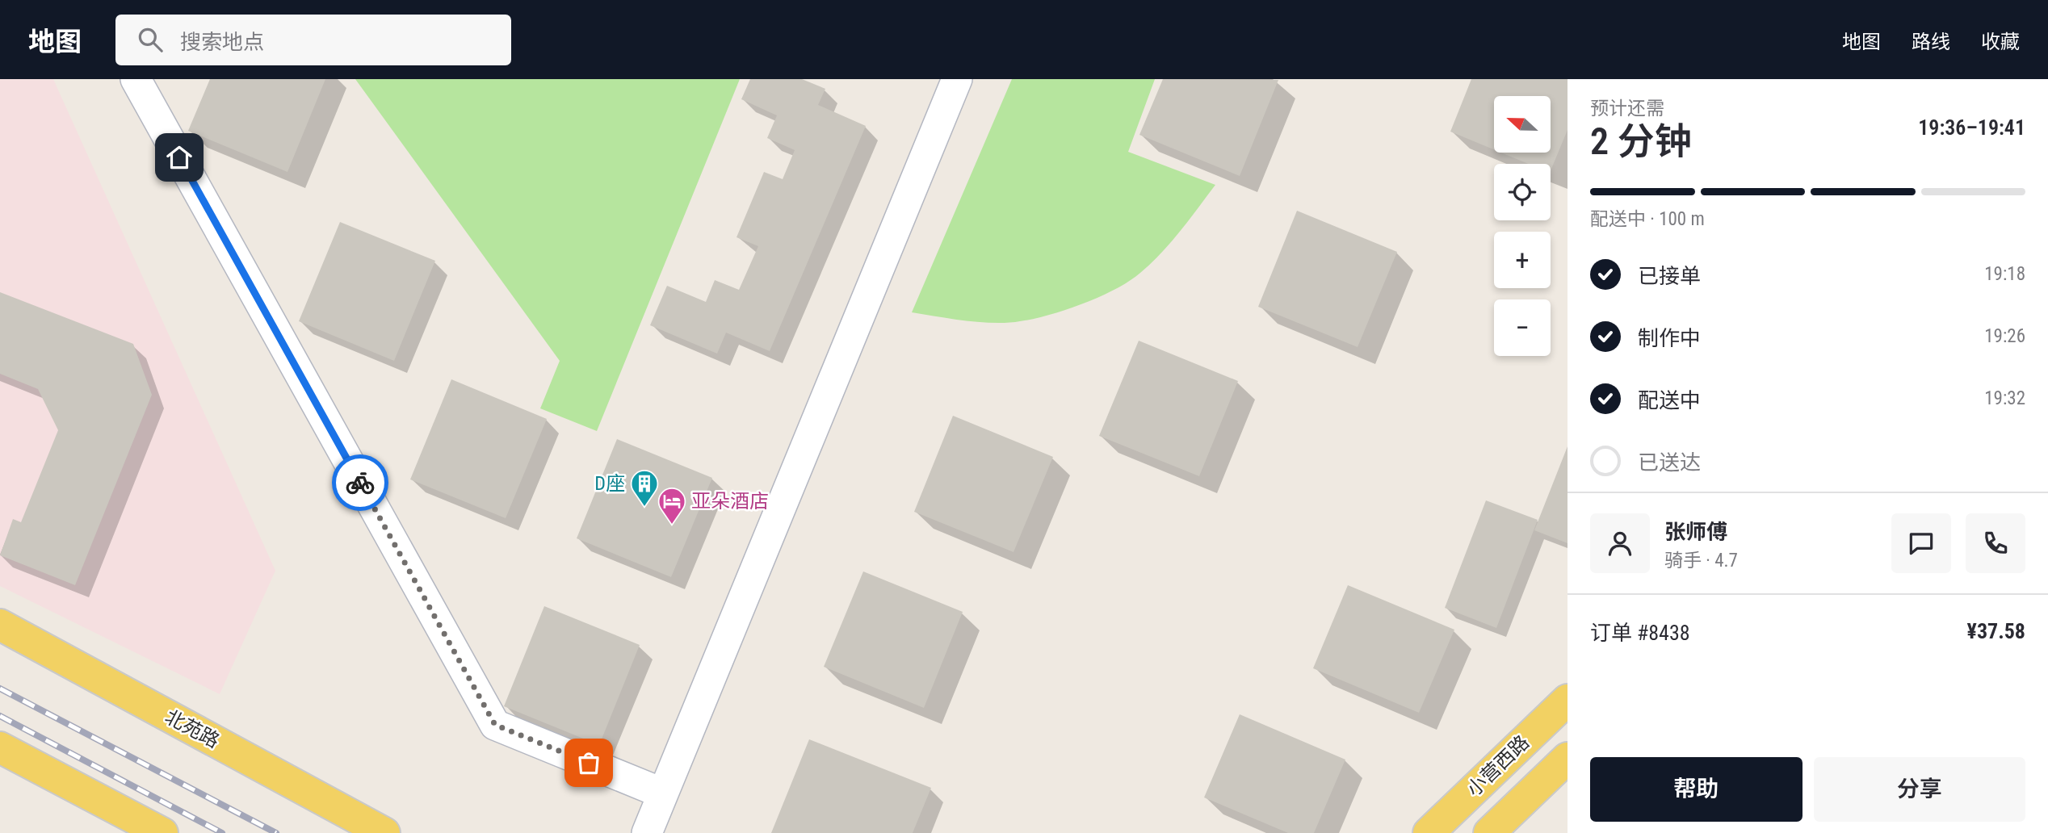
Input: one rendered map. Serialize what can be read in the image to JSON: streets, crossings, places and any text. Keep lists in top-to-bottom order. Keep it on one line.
{"streets":{"main road":["北苑路","小营西路"]},"places":{"building":["D座"],"hotel":["亚朵酒店"]},"north":"left","page":{"header":"地图","search":"搜索地点","nav":["地图","路线","收藏"],"heading":["2 分钟","预计还需","19:36–19:41"],"panel":["张师傅","骑手 · 4.7","订单 #8438","¥37.58"],"map_buttons":["+","−"],"bar":"配送中 · 100 m","list":[["已接单","19:18"],["制作中","19:26"],["配送中","19:32"],"已送达"],"buttons":["帮助","分享"]}}
